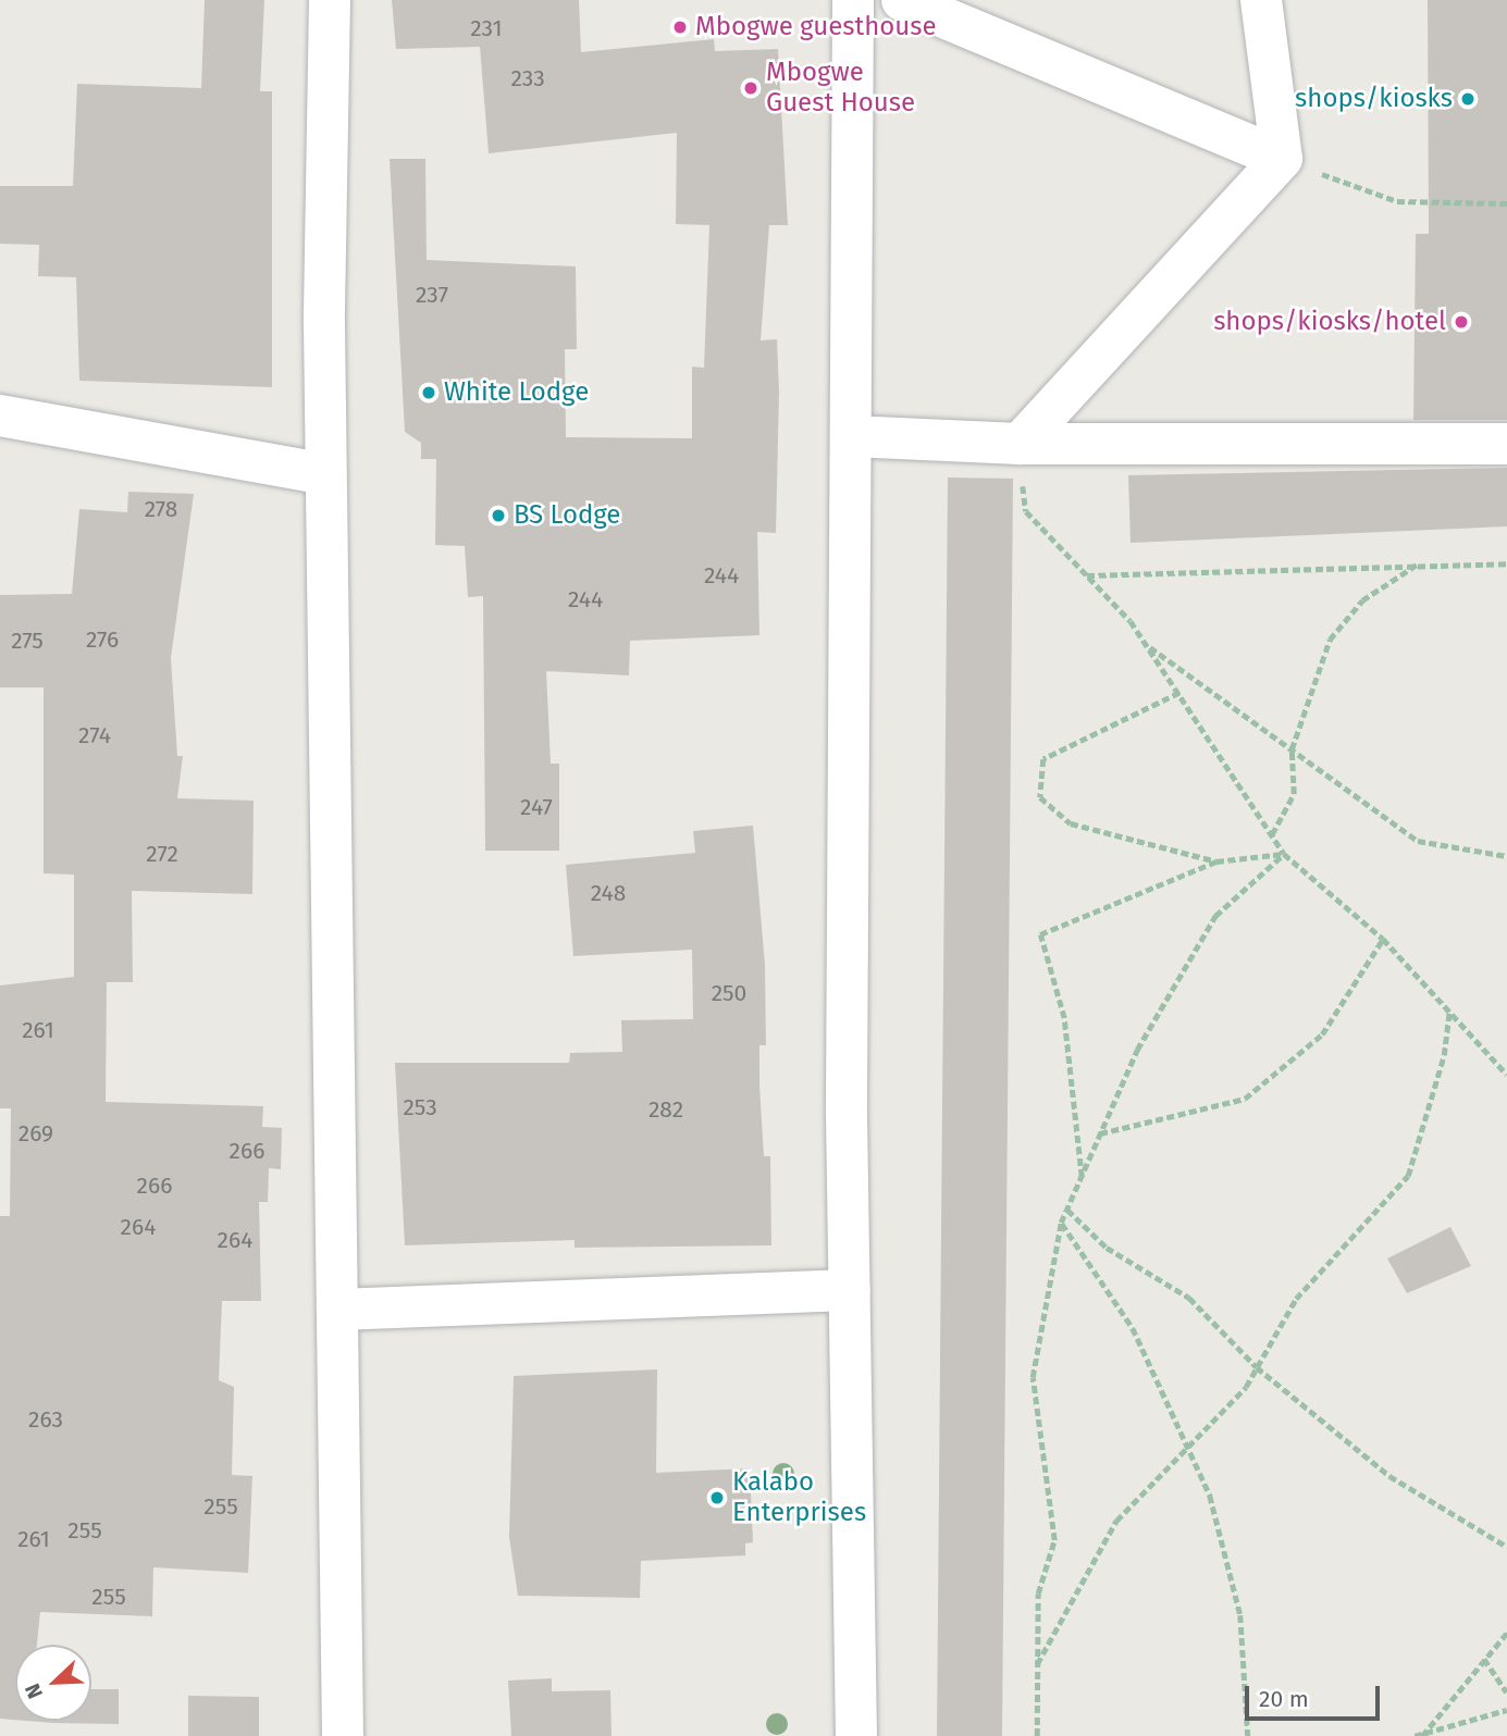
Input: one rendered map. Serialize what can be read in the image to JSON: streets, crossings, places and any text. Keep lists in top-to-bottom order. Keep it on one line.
{"places":["Mbogwe guesthouse","Mbogwe Guest House","shops/kiosks","shops/kiosks/hotel","White Lodge","BS Lodge","Kalabo Enterprises"],"house_numbers":["231","233","237","278","244","244","276","275","274","247","272","248","250","261","253","282","269","266","266","264","264","263","255","255","261","255"],"scale_bar":"20 m","north":"bottom left"}
